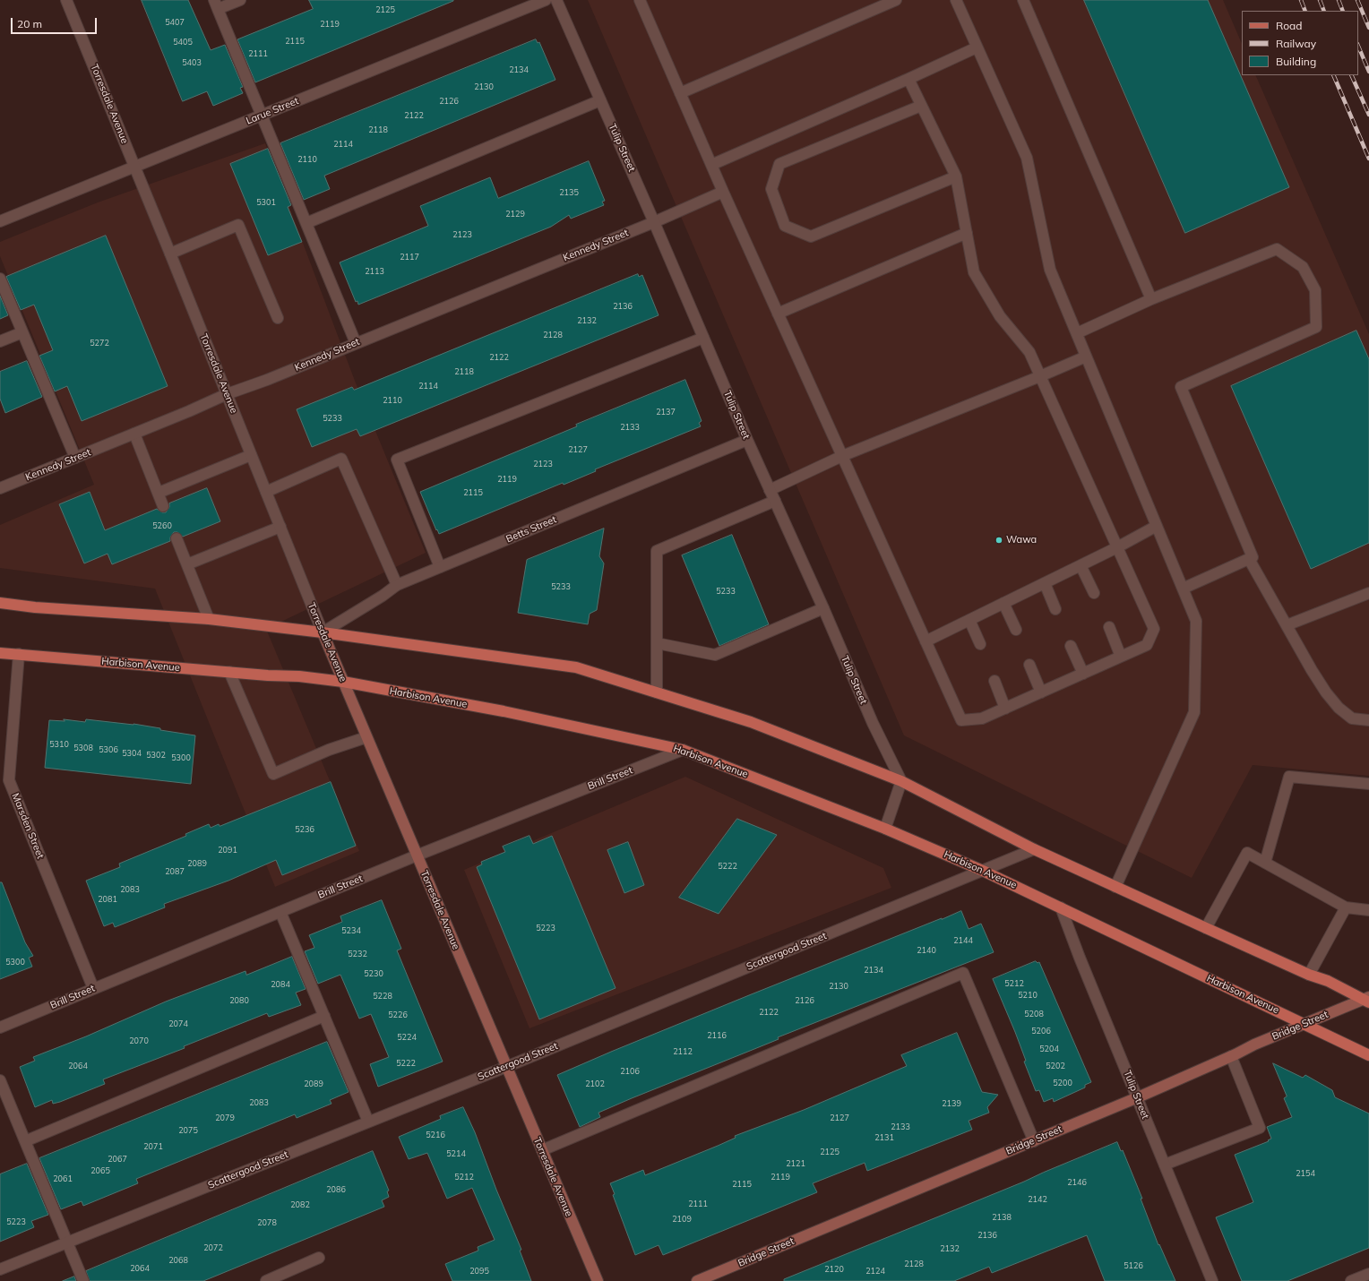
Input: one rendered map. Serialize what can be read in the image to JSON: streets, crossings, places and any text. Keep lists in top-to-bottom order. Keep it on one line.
{"streets":{"main road":["Torresdale Avenue","Harbison Avenue","Bridge Street"],"street":["Larue Street","Tulip Street","Kennedy Street","Betts Street","Brill Street","Marsden Street","Scattergood Street"]},"crossings":[["Torresdale Avenue","Larue Street"],["Torresdale Avenue","Kennedy Street"],["Torresdale Avenue","Betts Street"],["Torresdale Avenue","Harbison Avenue"],["Torresdale Avenue","Brill Street"],["Torresdale Avenue","Scattergood Street"],["Tulip Street","Kennedy Street"],["Tulip Street","Betts Street"],["Tulip Street","Harbison Avenue"],["Tulip Street","Bridge Street"],["Harbison Avenue","Brill Street"],["Harbison Avenue","Marsden Street"],["Harbison Avenue","Scattergood Street"],["Harbison Avenue","Bridge Street"],["Brill Street","Marsden Street"]],"places":["Wawa"],"house_numbers":["2125","5407","2119","2115","5405","2111","5403","2134","2130","2126","2122","2118","2114","2110","2135","5301","2129","2123","2117","2113","2136","2132","2128","5272","2122","2118","2114","2110","2137","5233","2133","2127","2123","2119","2115","5260","5233","5233","5310","5308","5306","5304","5302","5300","5236","2091","2089","5222","2087","2083","2081","5223","5234","2144","2140","5232","5300","2134","5230","5212","2084","2130","5210","5228","2080","2126","2122","5208","5226","2074","5206","2116","5224","2070","5204","2112","5222","2064","5202","2106","5200","2089","2102","2083","2139","2079","2127","2133","2075","5216","2131","2071","2125","5214","2067","2121","2065","2154","5212","2119","2061","2146","2115","2086","2142","2111","2082","2138","2109","5223","2078","2136","2072","2132","2068","2128","5126","2064","2120","2095","2124"],"legend":["Road","Railway","Building"],"scale_bar":"20 m"}
